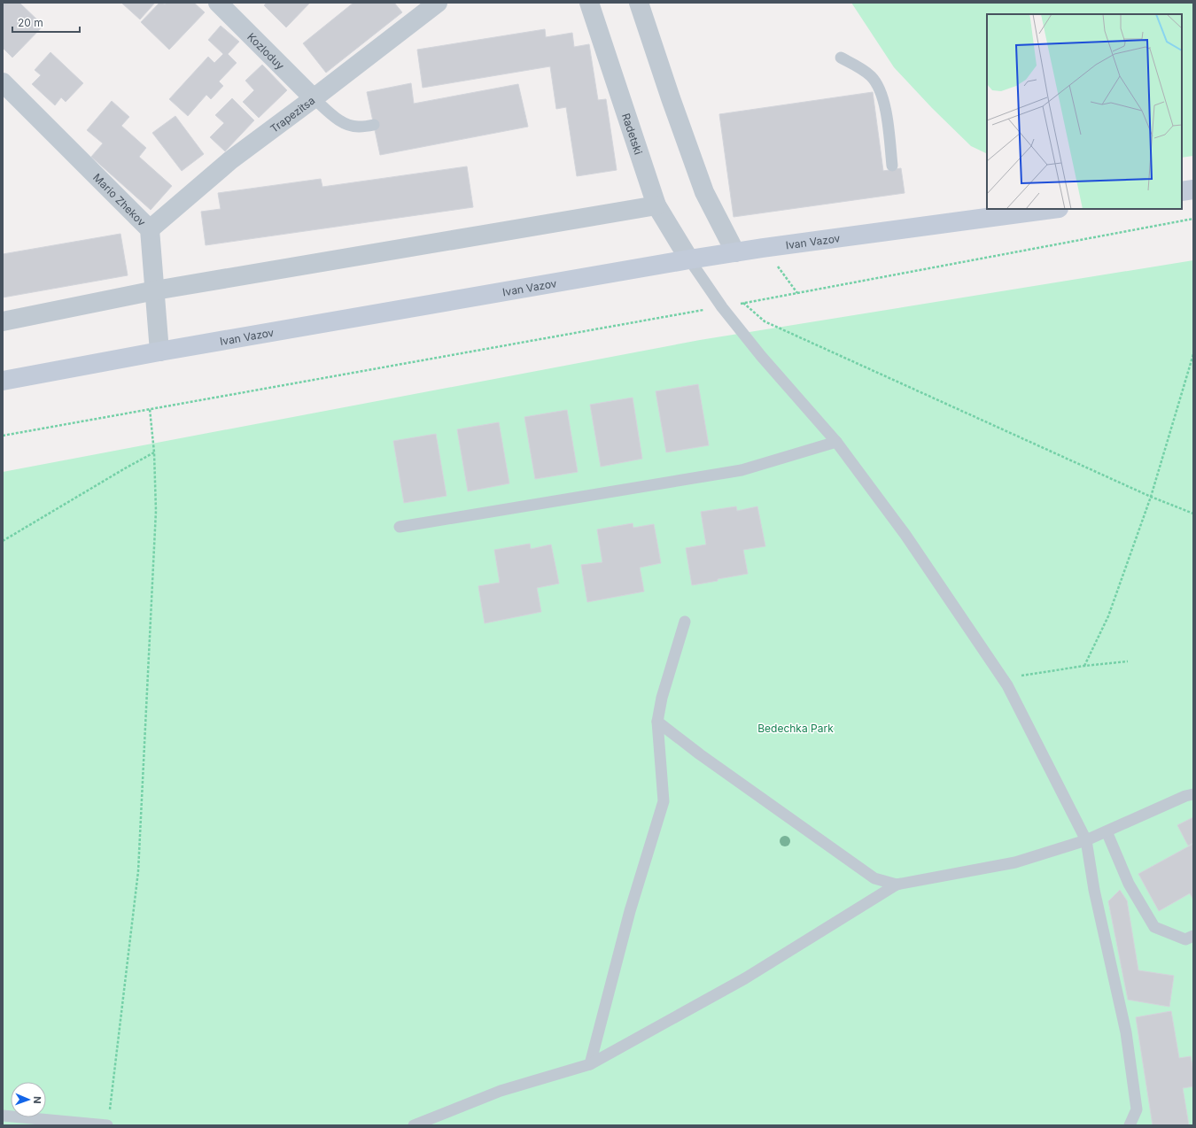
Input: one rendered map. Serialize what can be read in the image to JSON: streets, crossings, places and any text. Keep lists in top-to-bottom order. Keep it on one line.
{"streets":{"main road":["Ivan Vazov"],"street":["Kozloduy","Trapezitsa","Radetski","Mario Zhekov"]},"crossings":[["Kozloduy","Trapezitsa"],["Trapezitsa","Mario Zhekov"],["Radetski","Ivan Vazov"],["Mario Zhekov","Ivan Vazov"]],"parks":["Bedechka Park"],"scale_bar":"20 m","north":"right"}
